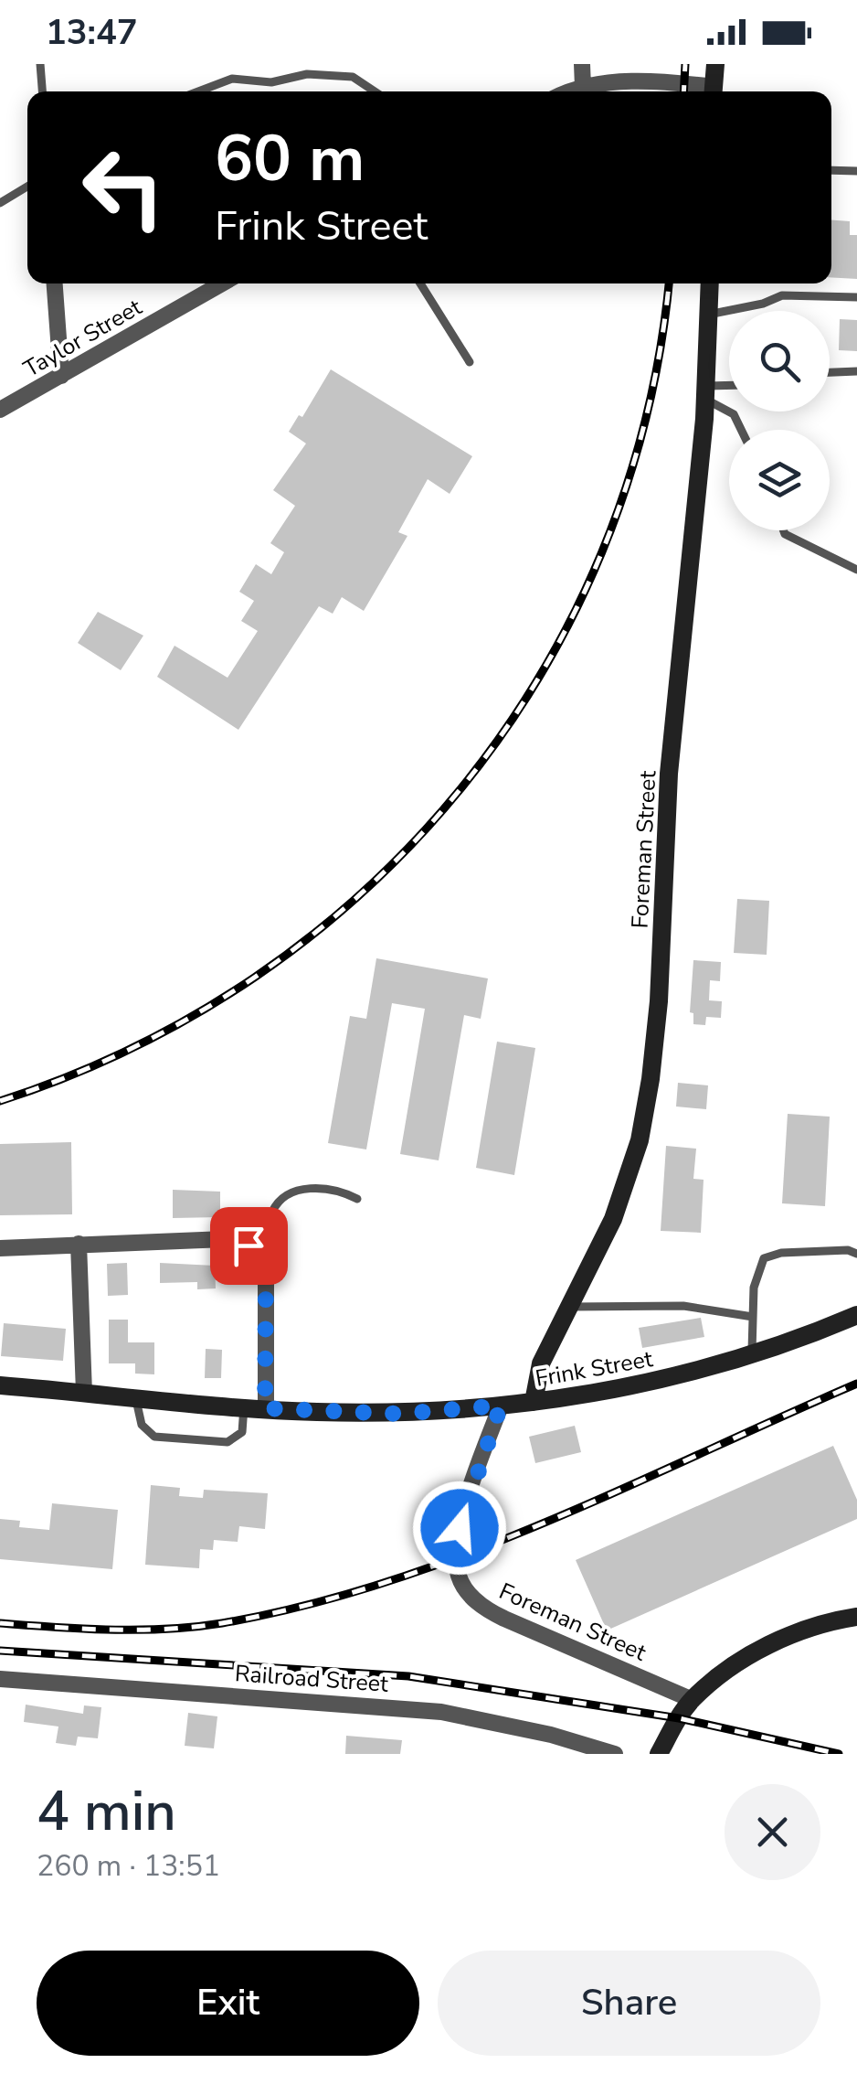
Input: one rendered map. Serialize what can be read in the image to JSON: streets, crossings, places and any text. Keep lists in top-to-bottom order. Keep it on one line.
{"streets":{"street":["Taylor Street","Foreman Street","Frink Street","Railroad Street"]},"crossings":[["Foreman Street","Frink Street"]],"page":{"status":"13:47","turn":["60 m","Frink Street"],"heading":["4 min","260 m · 13:51"],"buttons":["Exit","Share"]}}
